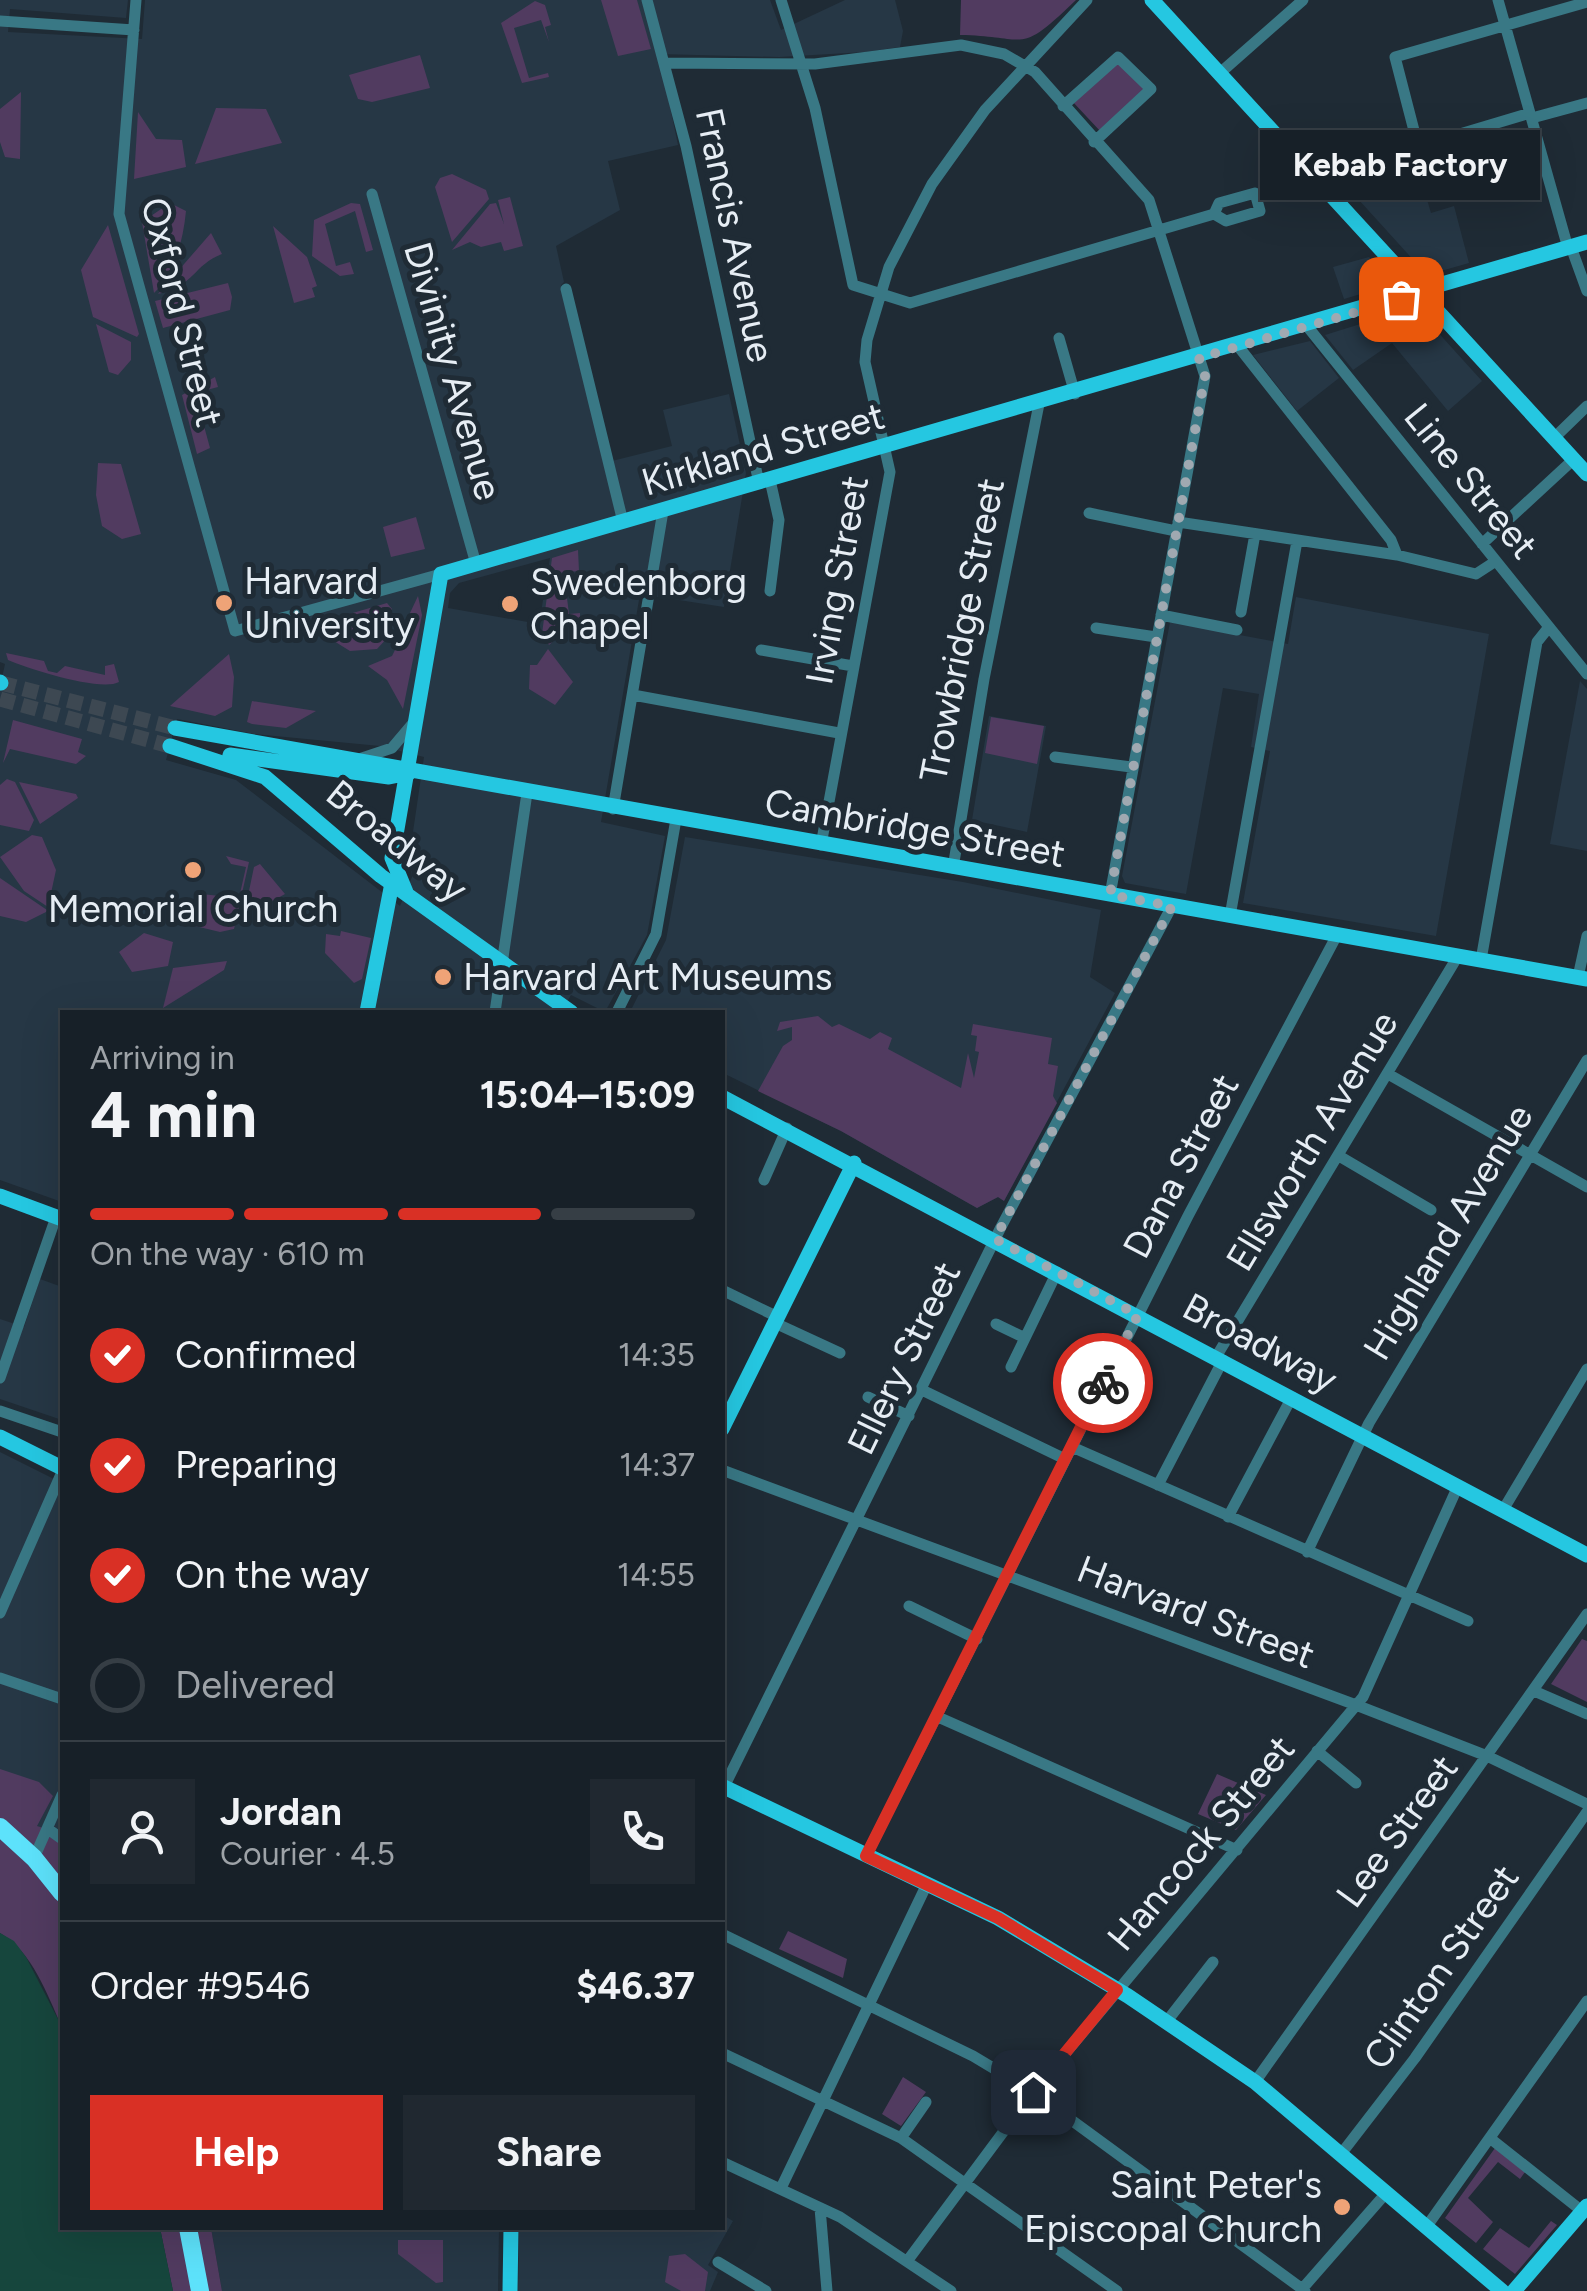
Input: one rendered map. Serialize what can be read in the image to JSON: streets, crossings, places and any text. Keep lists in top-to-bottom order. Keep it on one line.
{"streets":{"main road":["Kirkland Street","Cambridge Street","Broadway"],"street":["Francis Avenue","Oxford Street","Divinity Avenue","Line Street","Irving Street","Trowbridge Street","Ellsworth Avenue","Dana Street","Highland Avenue","Ellery Street","Harvard Street","Lee Street","Hancock Street","Clinton Street"]},"crossings":[["Francis Avenue","Kirkland Street"],["Oxford Street","Kirkland Street"],["Divinity Avenue","Kirkland Street"],["Kirkland Street","Line Street"],["Kirkland Street","Irving Street"],["Kirkland Street","Trowbridge Street"],["Irving Street","Cambridge Street"],["Trowbridge Street","Cambridge Street"],["Cambridge Street","Broadway"],["Cambridge Street","Ellsworth Avenue"],["Cambridge Street","Dana Street"],["Cambridge Street","Ellery Street"],["Broadway","Ellsworth Avenue"],["Broadway","Dana Street"],["Broadway","Highland Avenue"],["Broadway","Ellery Street"],["Broadway","Hancock Street"],["Dana Street","Harvard Street"],["Ellery Street","Harvard Street"],["Harvard Street","Lee Street"],["Harvard Street","Hancock Street"]],"places":["Kebab Factory","Harvard University","Swedenborg Chapel","Memorial Church","Harvard Art Museums","Saint Peter's Episcopal Church"],"page":{"bubble":"Kebab Factory","heading":["4 min","Arriving in","15:04–15:09"],"panel":["Jordan","Courier · 4.5","Order #9546","$46.37"],"bar":"On the way · 610 m","list":[["Confirmed","14:35"],["Preparing","14:37"],["On the way","14:55"],"Delivered"],"buttons":["Help","Share"]}}
